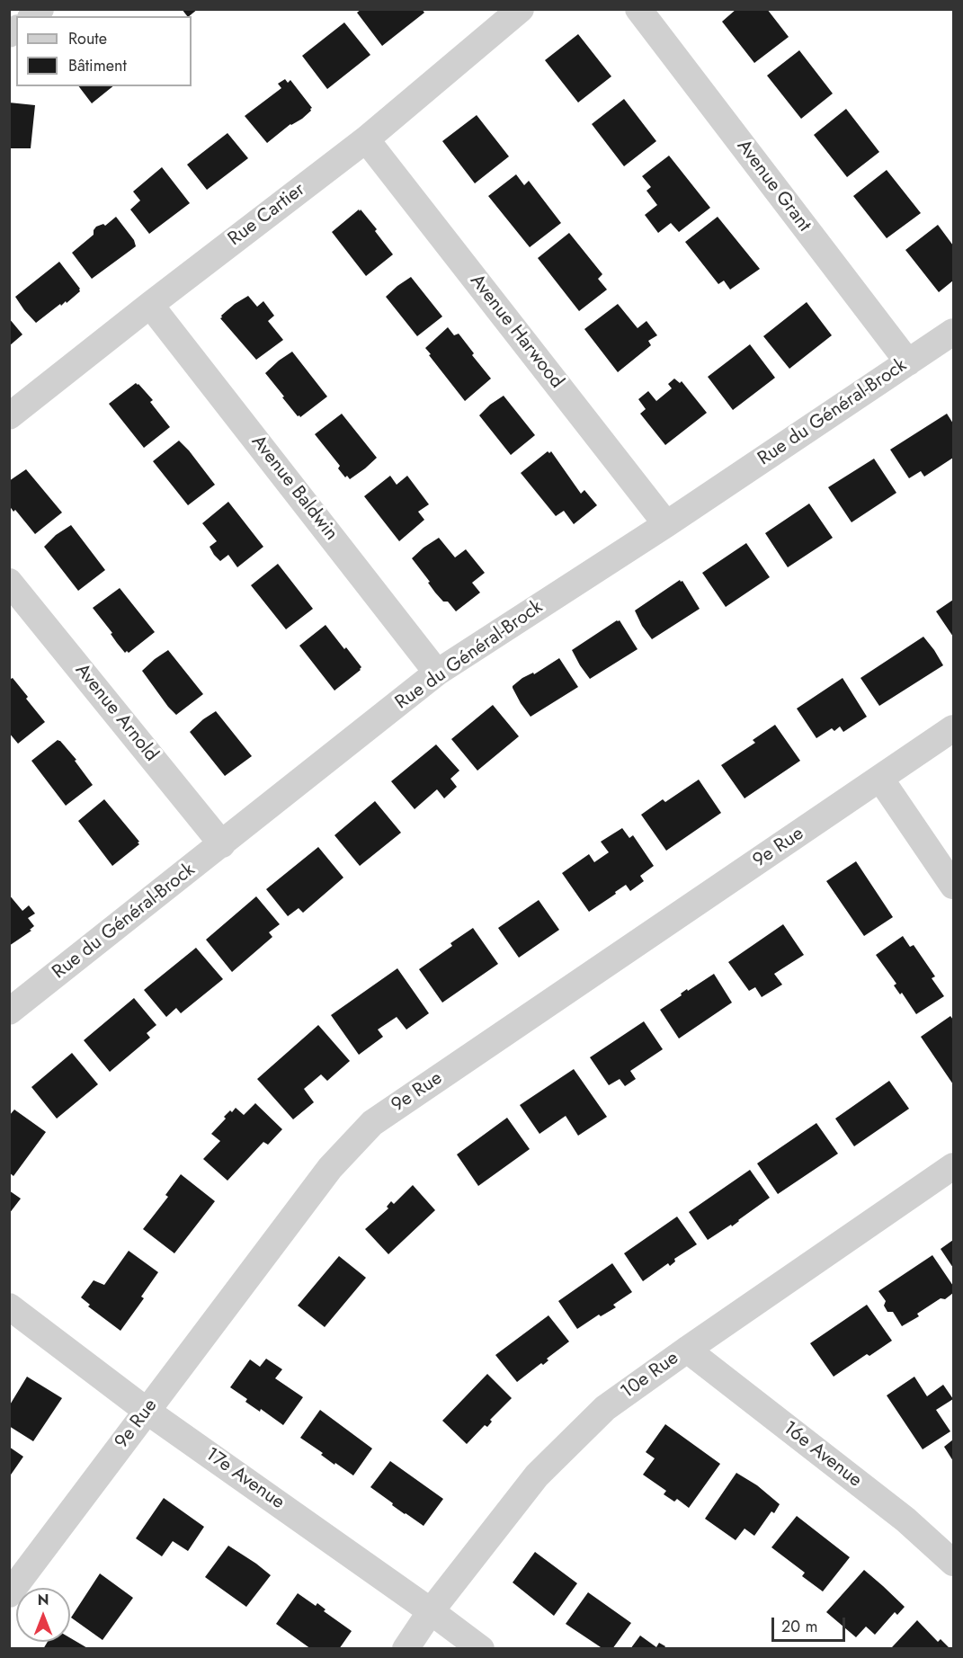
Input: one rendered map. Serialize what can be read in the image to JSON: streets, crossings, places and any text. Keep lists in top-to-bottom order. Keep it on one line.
{"streets":{"street":["Avenue Grant","Rue Cartier","Avenue Harwood","Rue du Général-Brock","Avenue Baldwin","Avenue Arnold","9e Rue","10e Rue","16e Avenue","17e Avenue"]},"crossings":[["Avenue Grant","Rue du Général-Brock"],["Rue Cartier","Avenue Harwood"],["Rue Cartier","Avenue Baldwin"],["Avenue Harwood","Rue du Général-Brock"],["Rue du Général-Brock","Avenue Baldwin"],["Rue du Général-Brock","Avenue Arnold"],["9e Rue","17e Avenue"],["10e Rue","16e Avenue"],["10e Rue","17e Avenue"]],"legend":["Route","Bâtiment"],"scale_bar":"20 m","north":"top"}
